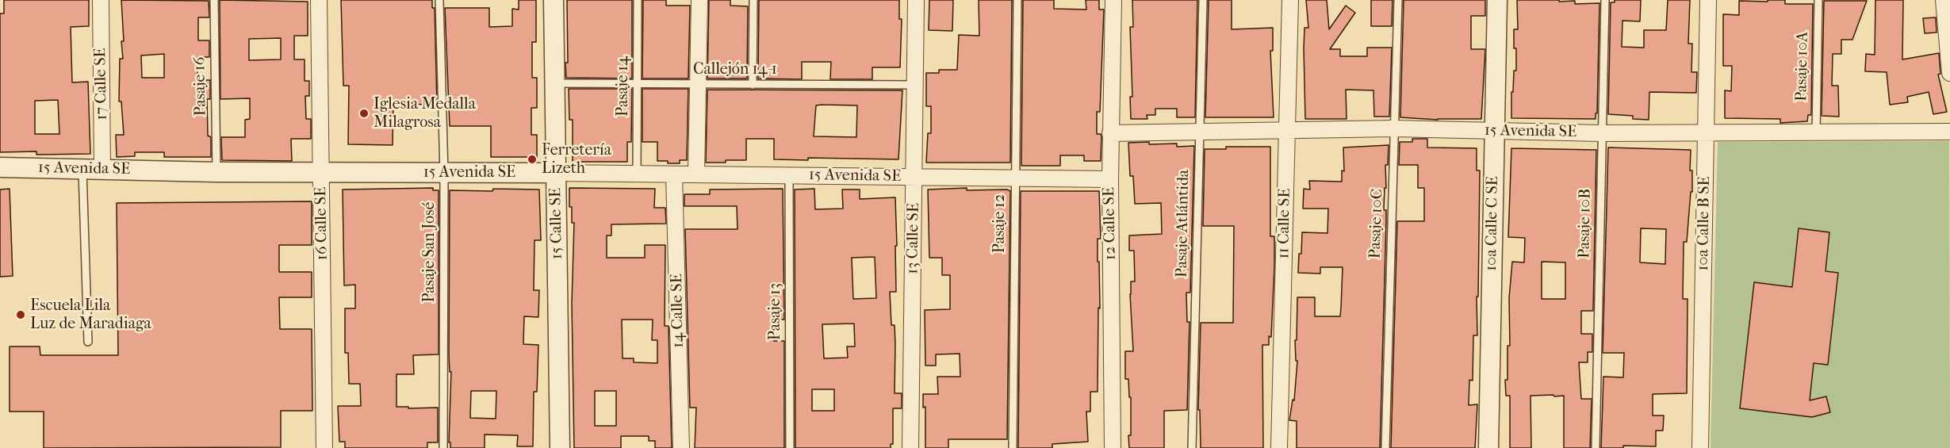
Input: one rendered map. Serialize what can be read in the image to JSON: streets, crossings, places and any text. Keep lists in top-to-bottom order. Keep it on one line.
{"streets":{"street":["17 Calle SE","15 Avenida SE","16 Calle SE","15 Calle SE","12 Calle SE","11 Calle SE","10a Calle C SE","10a Calle B SE","13 Calle SE","14 Calle SE"],"lane":["Pasaje 10A","Callejón 14-1","Pasaje 16","Pasaje 14","Pasaje 12","Pasaje Atlántida","Pasaje 10C","Pasaje 10B","Pasaje San José","Pasaje 13"]},"crossings":[["Pasaje 10A","15 Avenida SE"],["Callejón 14-1","Pasaje 14"],["Callejón 14-1","15 Calle SE"],["Callejón 14-1","13 Calle SE"],["17 Calle SE","15 Avenida SE"],["Pasaje 16","15 Avenida SE"],["Pasaje 14","15 Avenida SE"],["15 Avenida SE","16 Calle SE"],["15 Avenida SE","15 Calle SE"],["15 Avenida SE","Pasaje 12"],["15 Avenida SE","12 Calle SE"],["15 Avenida SE","Pasaje Atlántida"],["15 Avenida SE","11 Calle SE"],["15 Avenida SE","Pasaje 10C"],["15 Avenida SE","10a Calle C SE"],["15 Avenida SE","Pasaje 10B"],["15 Avenida SE","10a Calle B SE"],["15 Avenida SE","13 Calle SE"],["15 Avenida SE","Pasaje San José"],["15 Avenida SE","14 Calle SE"],["15 Avenida SE","Pasaje 13"]],"places":["Iglesia Medalla Milagrosa","Ferretería Lizeth","Escuela Lila Luz de Maradiaga"]}
